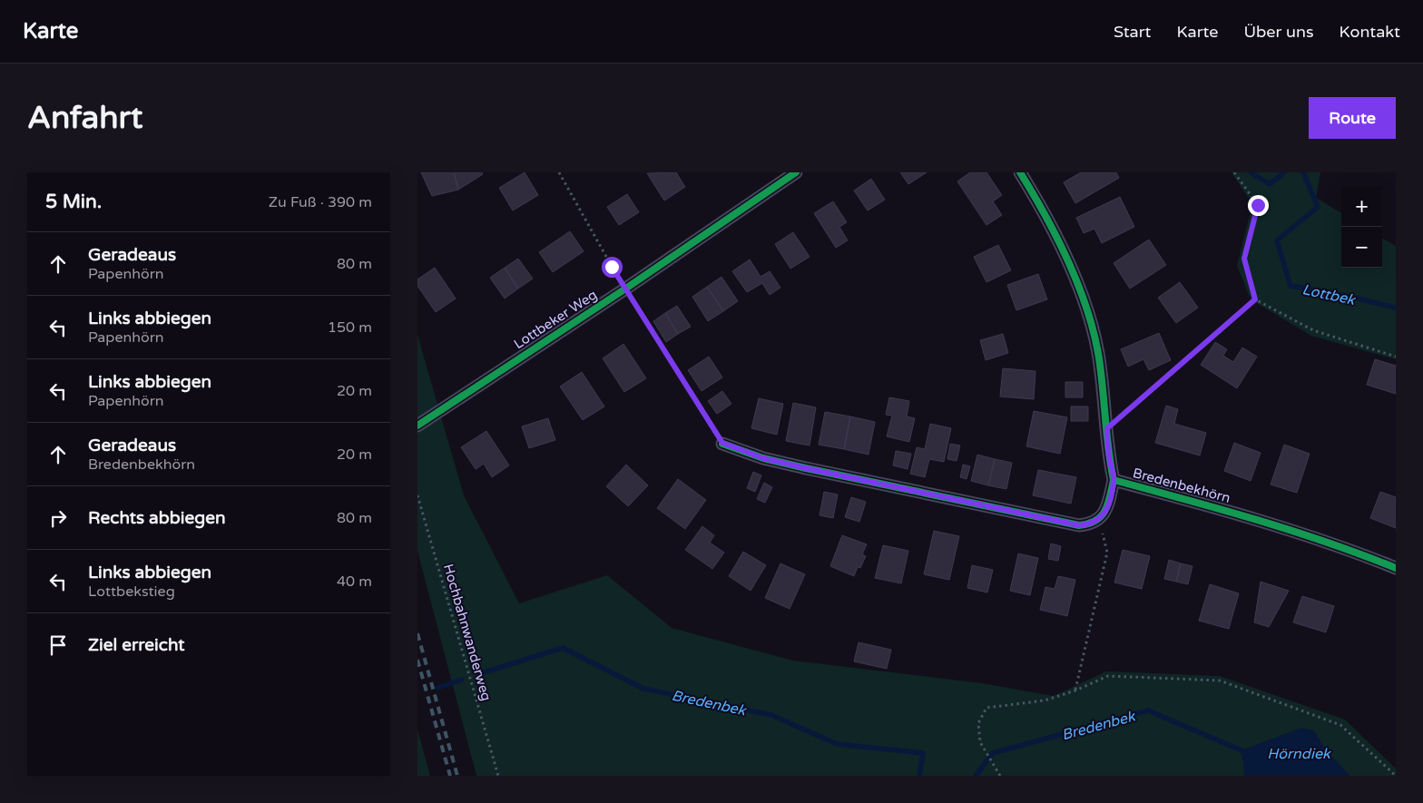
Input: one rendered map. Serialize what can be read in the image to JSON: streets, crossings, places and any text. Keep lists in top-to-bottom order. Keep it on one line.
{"streets":{"street":["Lottbeker Weg","Bredenbekhörn"],"path":["Hochbahnwanderweg"]},"water":["Lottbek","Bredenbek","Hörndiek"],"page":{"header":"Karte","nav":["Start","Karte","Über uns","Kontakt"],"buttons":"Route","title":"Anfahrt","heading":["5 Min.","Zu Fuß · 390 m"],"map_buttons":["+","−"],"list":[["Geradeaus","Papenhörn","80 m"],["Links abbiegen","Papenhörn","150 m"],["Links abbiegen","Papenhörn","20 m"],["Geradeaus","Bredenbekhörn","20 m"],["Rechts abbiegen","80 m"],["Links abbiegen","Lottbekstieg","40 m"],"Ziel erreicht"]}}
